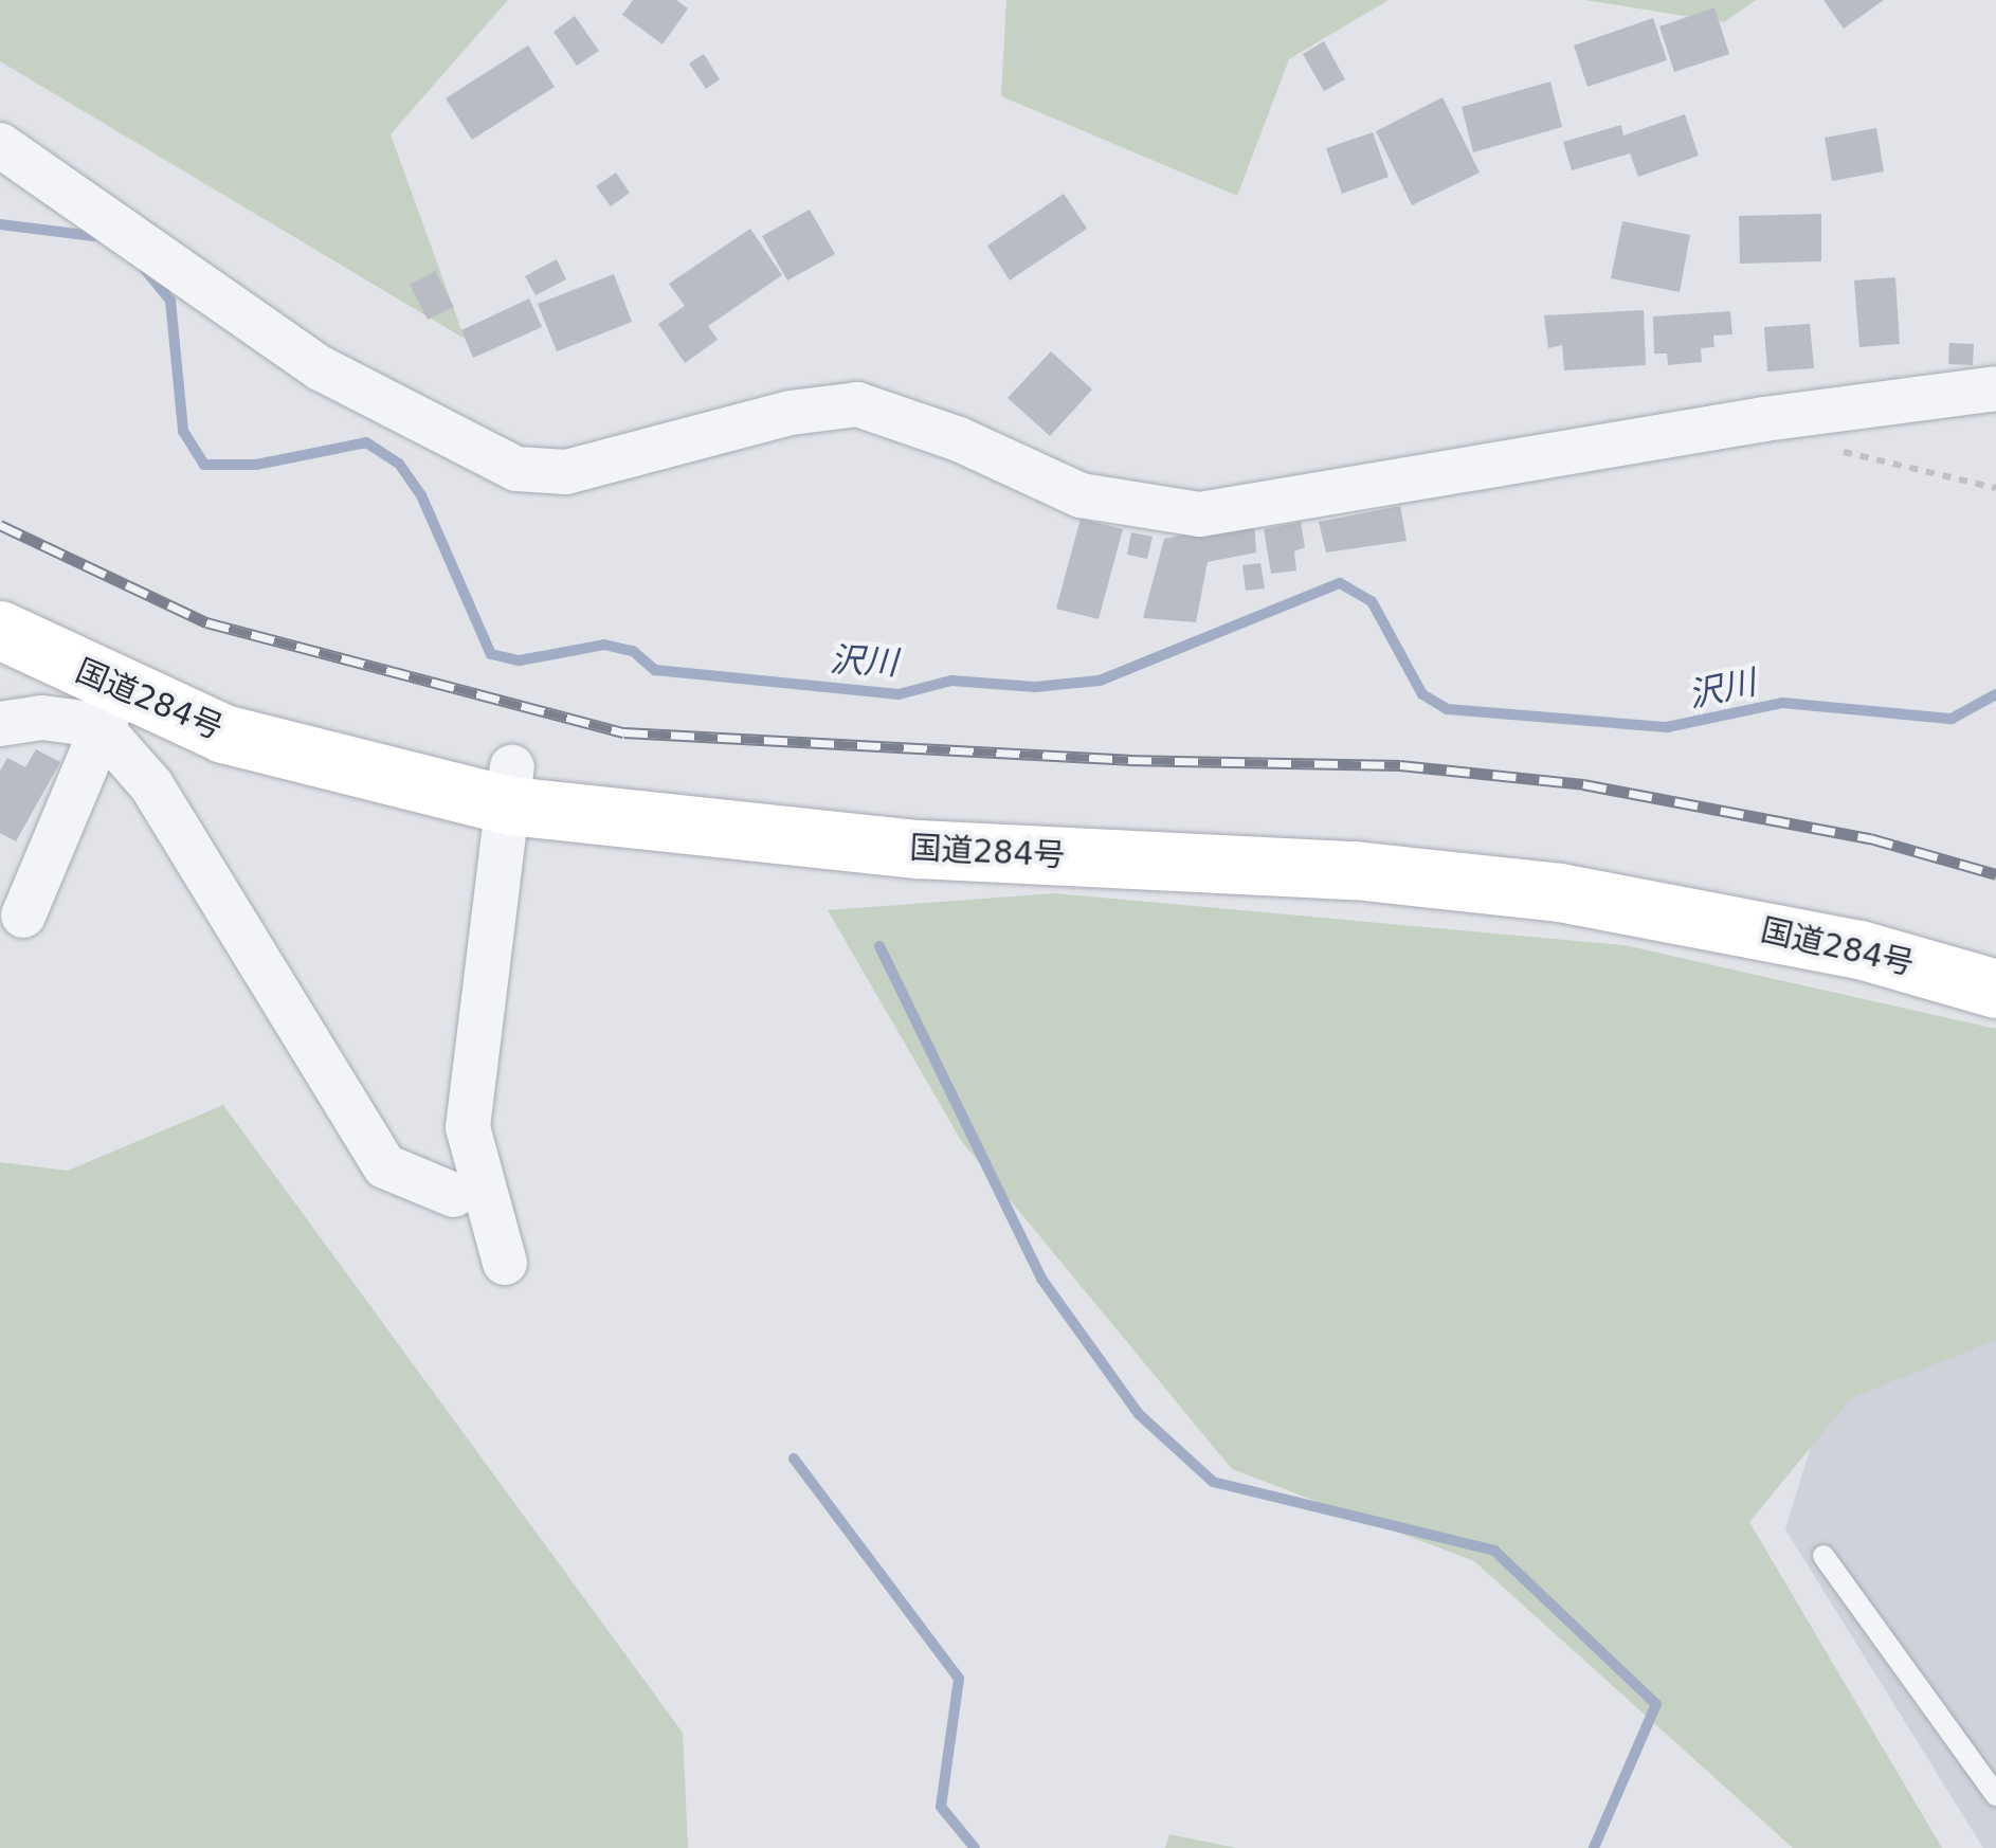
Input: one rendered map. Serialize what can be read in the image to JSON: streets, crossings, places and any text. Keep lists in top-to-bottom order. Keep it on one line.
{"streets":{"highway":["国道284号"]},"water":["沢川"]}
